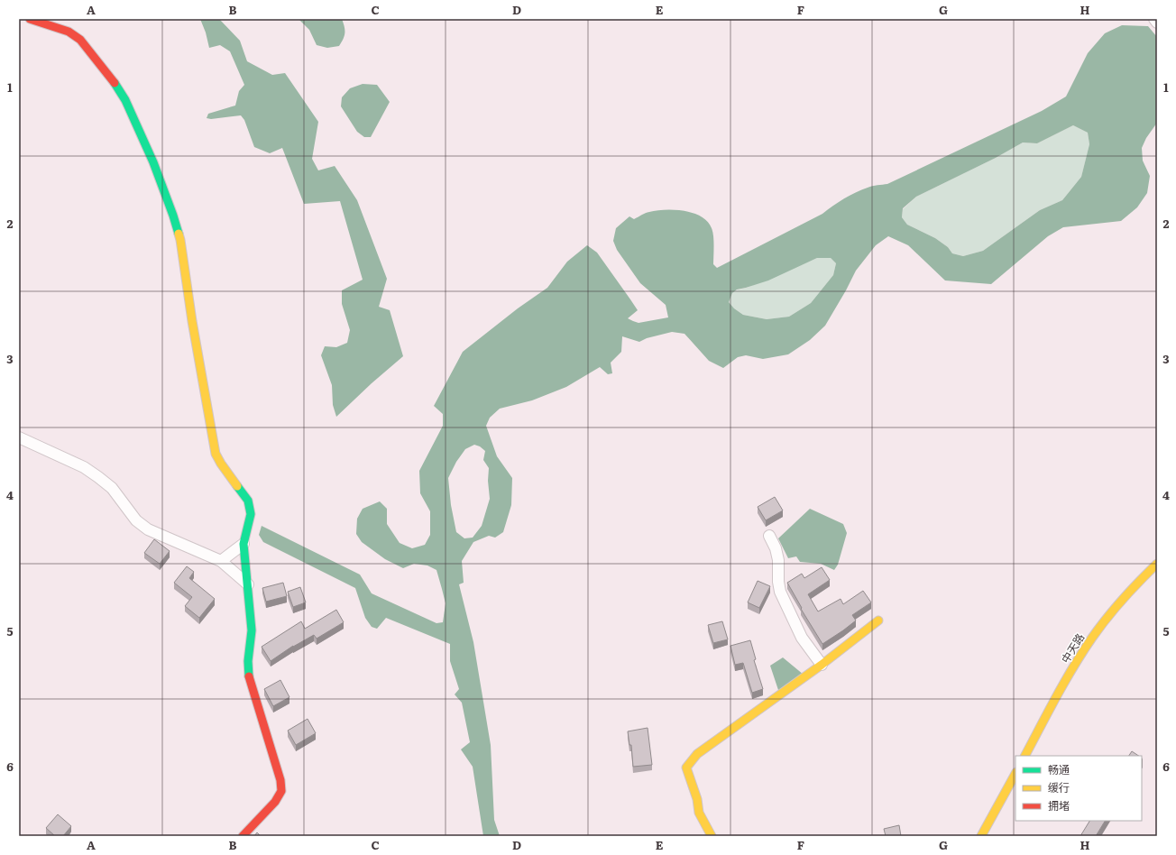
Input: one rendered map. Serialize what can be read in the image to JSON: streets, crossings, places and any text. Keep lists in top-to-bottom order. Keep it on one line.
{"streets":{"street":["中天路"]},"legend":["畅通","缓行","拥堵"],"grid":{"columns":["A","B","C","D","E","F","G","H"],"rows":["1","2","3","4","5","6"]}}
